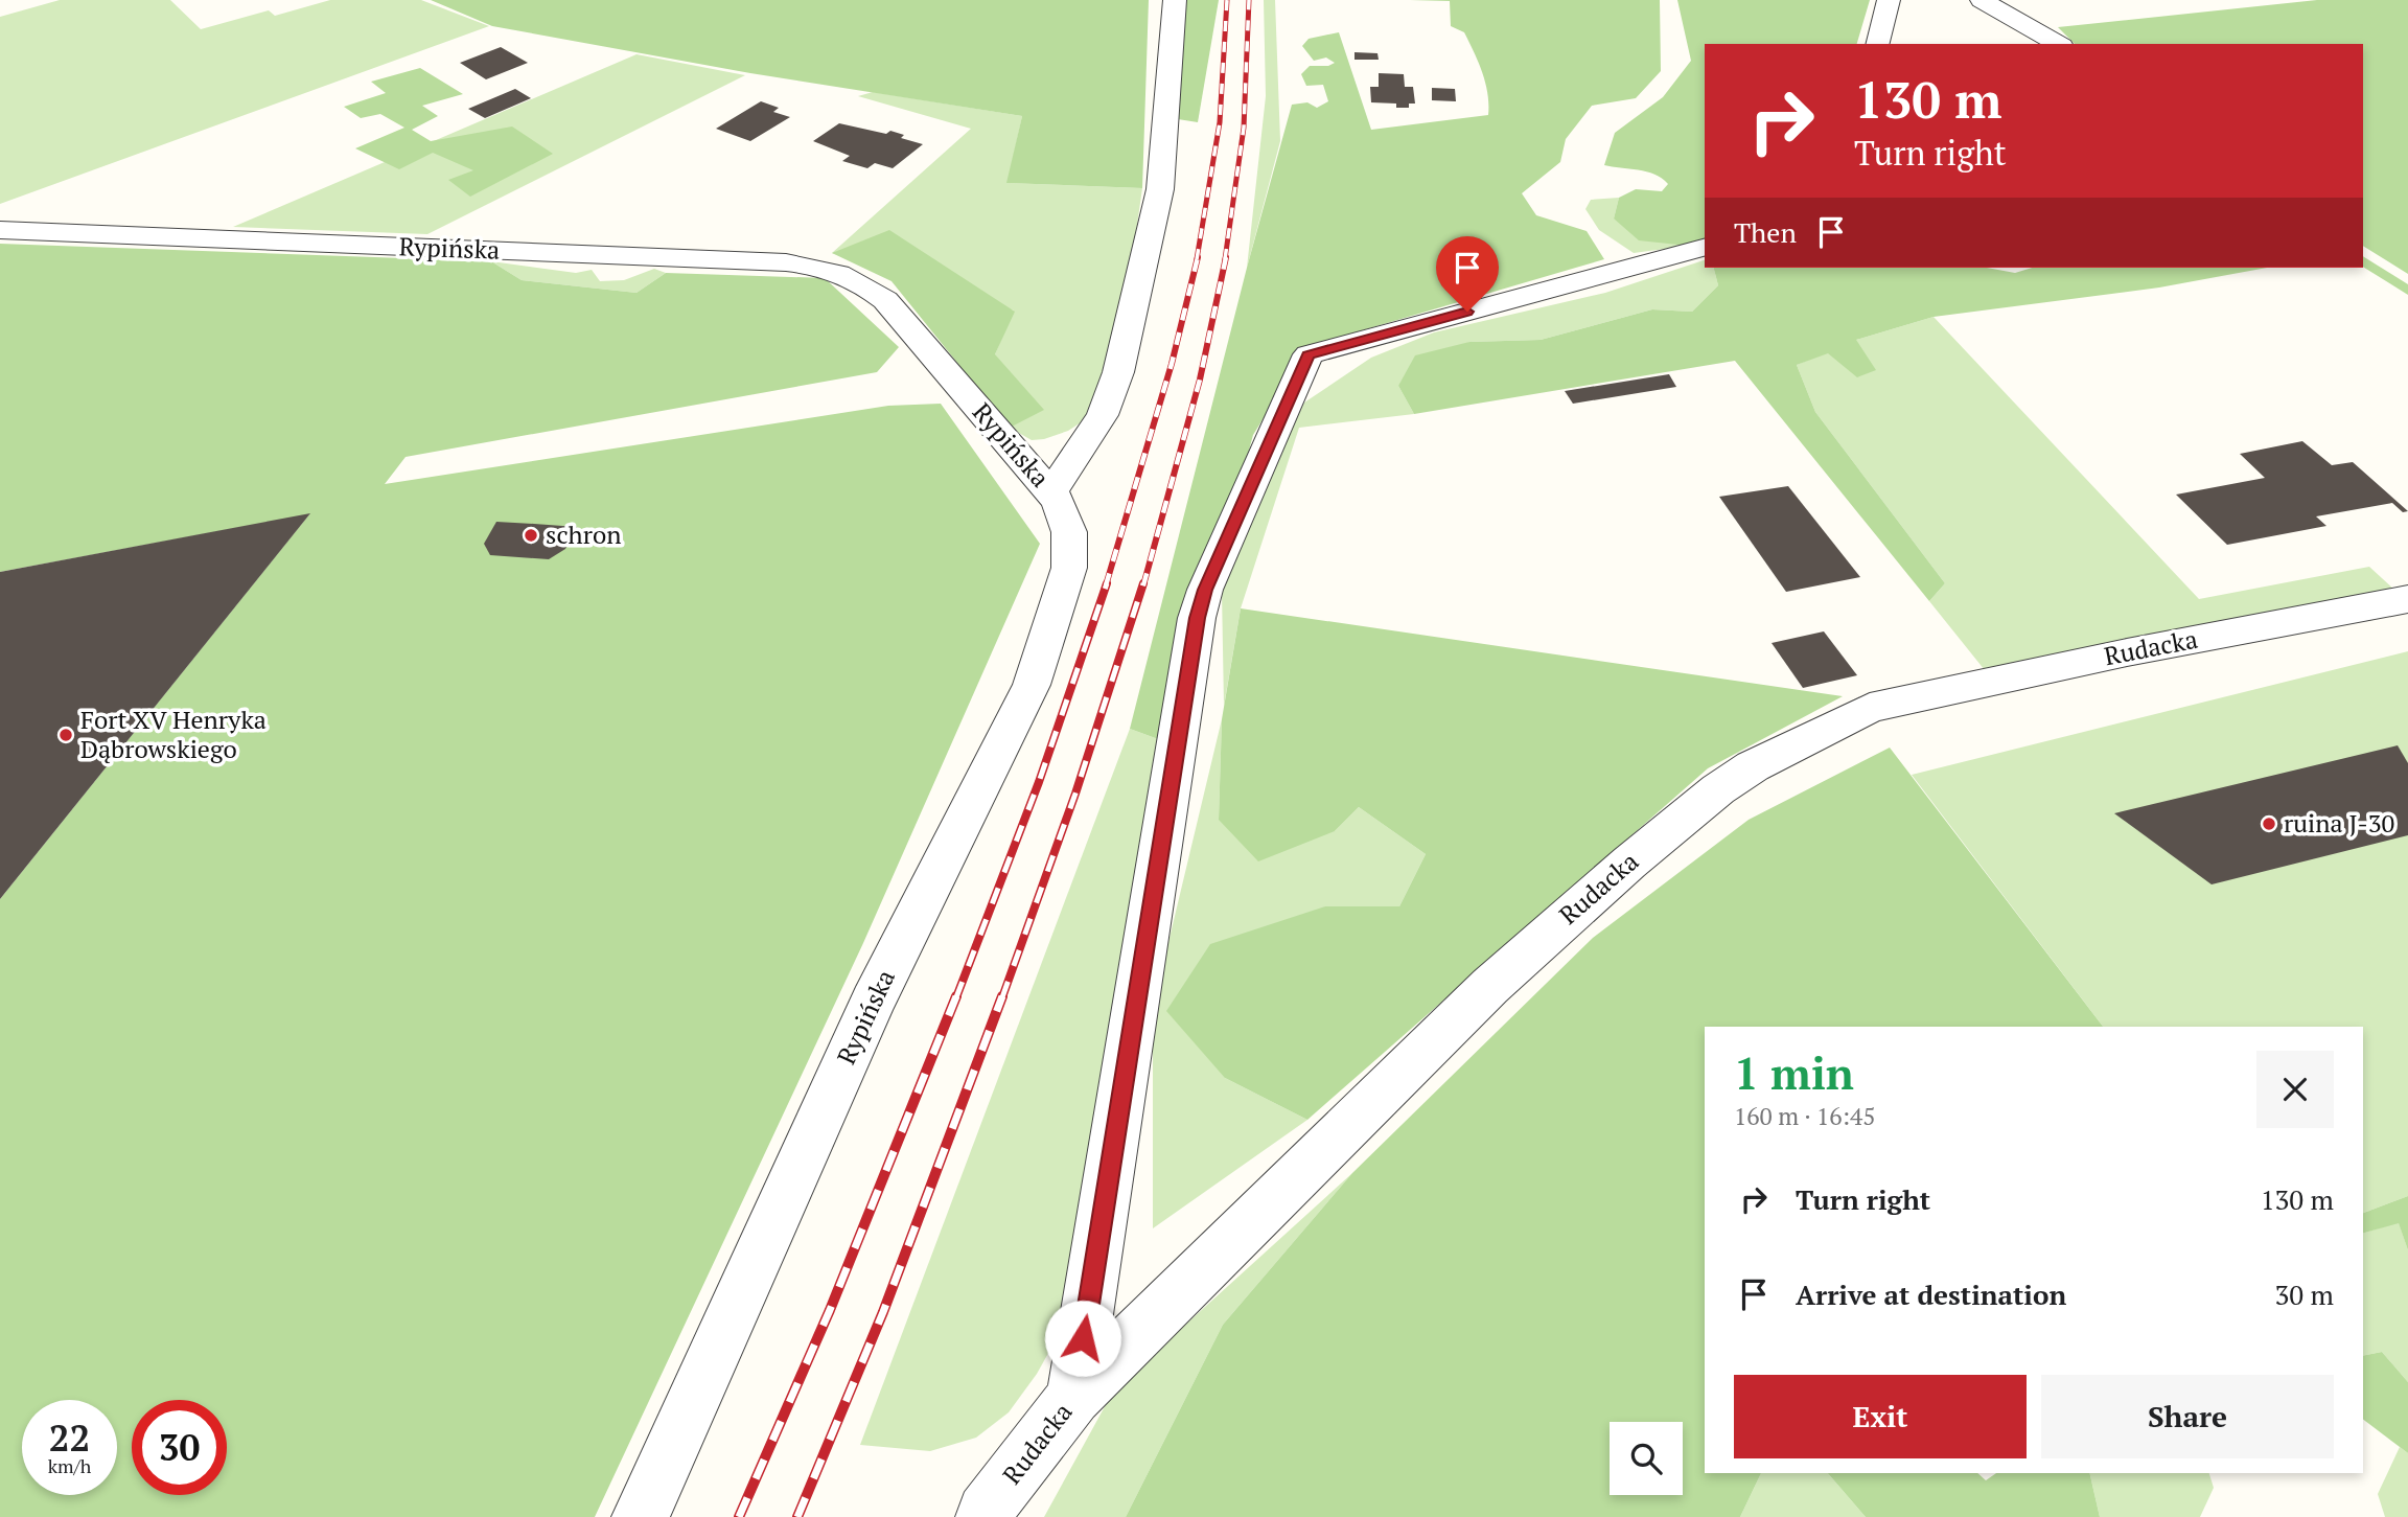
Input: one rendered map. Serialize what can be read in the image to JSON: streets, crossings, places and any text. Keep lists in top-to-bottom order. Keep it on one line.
{"streets":{"street":["Rypińska","Rudacka"]},"places":["schron","Fort XV Henryka Dąbrowskiego","ruina J-30"],"page":{"turn":["130 m","Turn right"],"then":"Then","heading":["1 min","160 m · 16:45"],"list":[{"name":"Turn right","value":"130 m"},{"name":"Arrive at destination","value":"30 m"}],"buttons":["Exit","Share"],"speed":"22 km/h","limit":"30"}}
